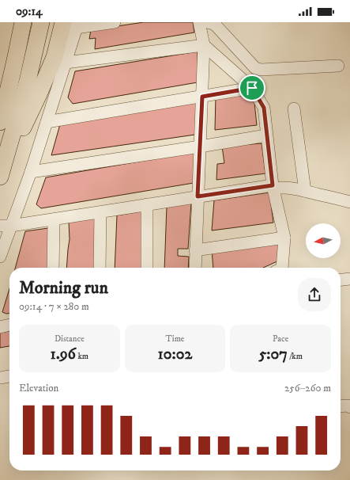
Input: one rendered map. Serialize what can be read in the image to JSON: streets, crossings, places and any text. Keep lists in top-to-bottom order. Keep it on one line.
{"north":"left","page":{"status":"09:14","heading":["Morning run","09:14 · 7 × 280 m"],"stats":[["Distance","1.96 km"],["Time","10:02"],["Pace","5:07 /km"]],"chart":["Elevation","256–260 m"]}}
